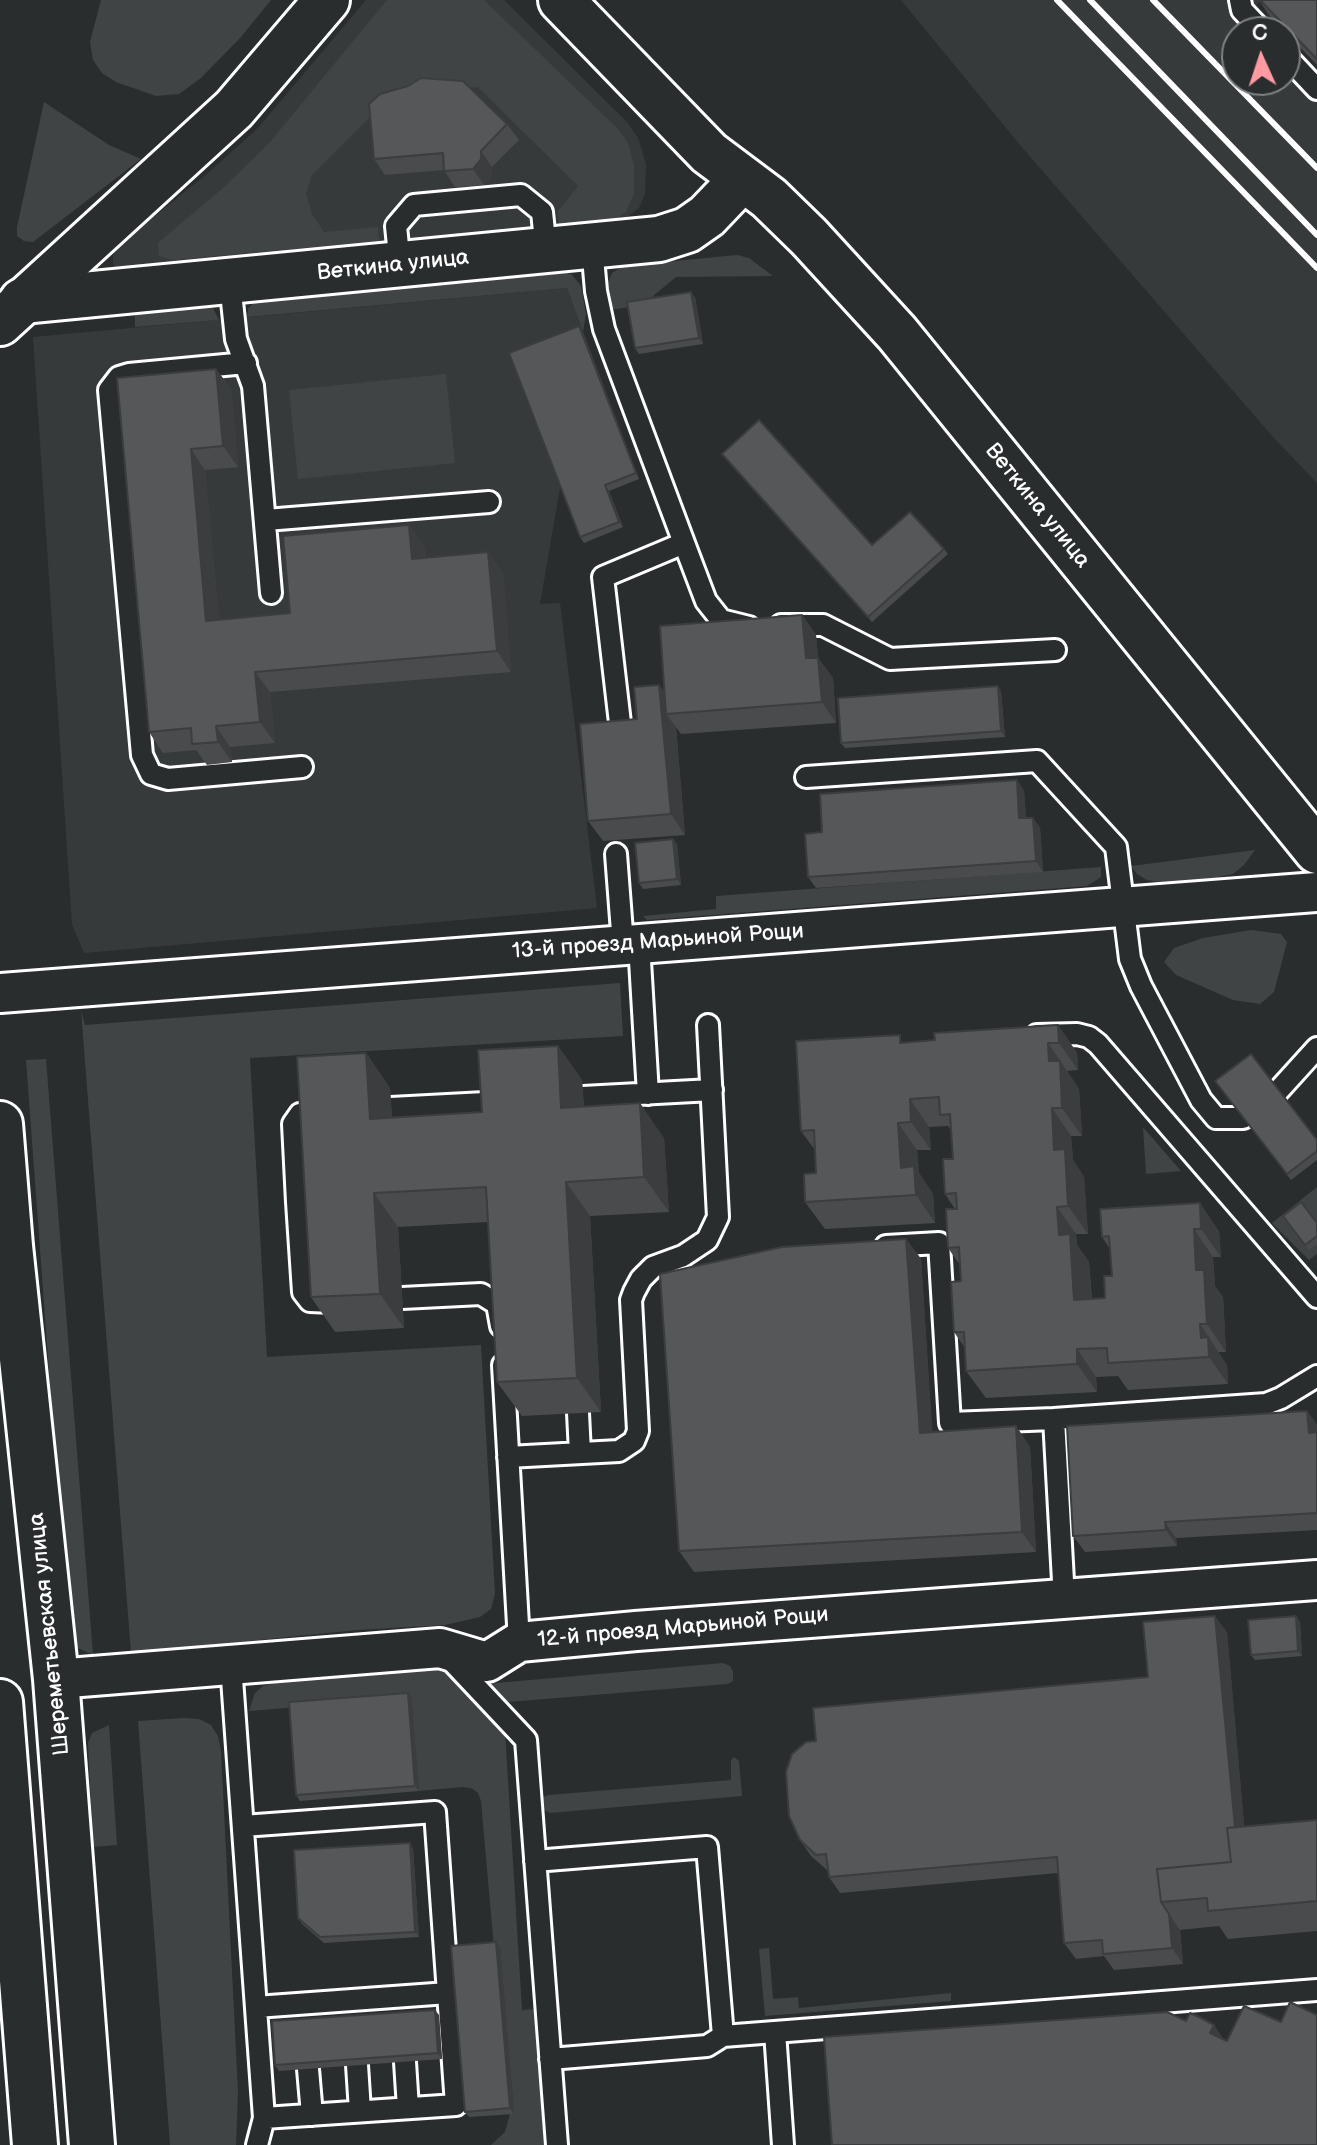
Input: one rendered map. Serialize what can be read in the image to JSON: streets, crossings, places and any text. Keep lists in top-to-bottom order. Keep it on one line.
{"streets":{"main road":["Веткина улица","Шереметьевская улица"],"street":["13-й проезд Марьиной Рощи","12-й проезд Марьиной Рощи"]},"crossings":[["12-й проезд Марьиной Рощи","Шереметьевская улица"]],"north":"top"}
